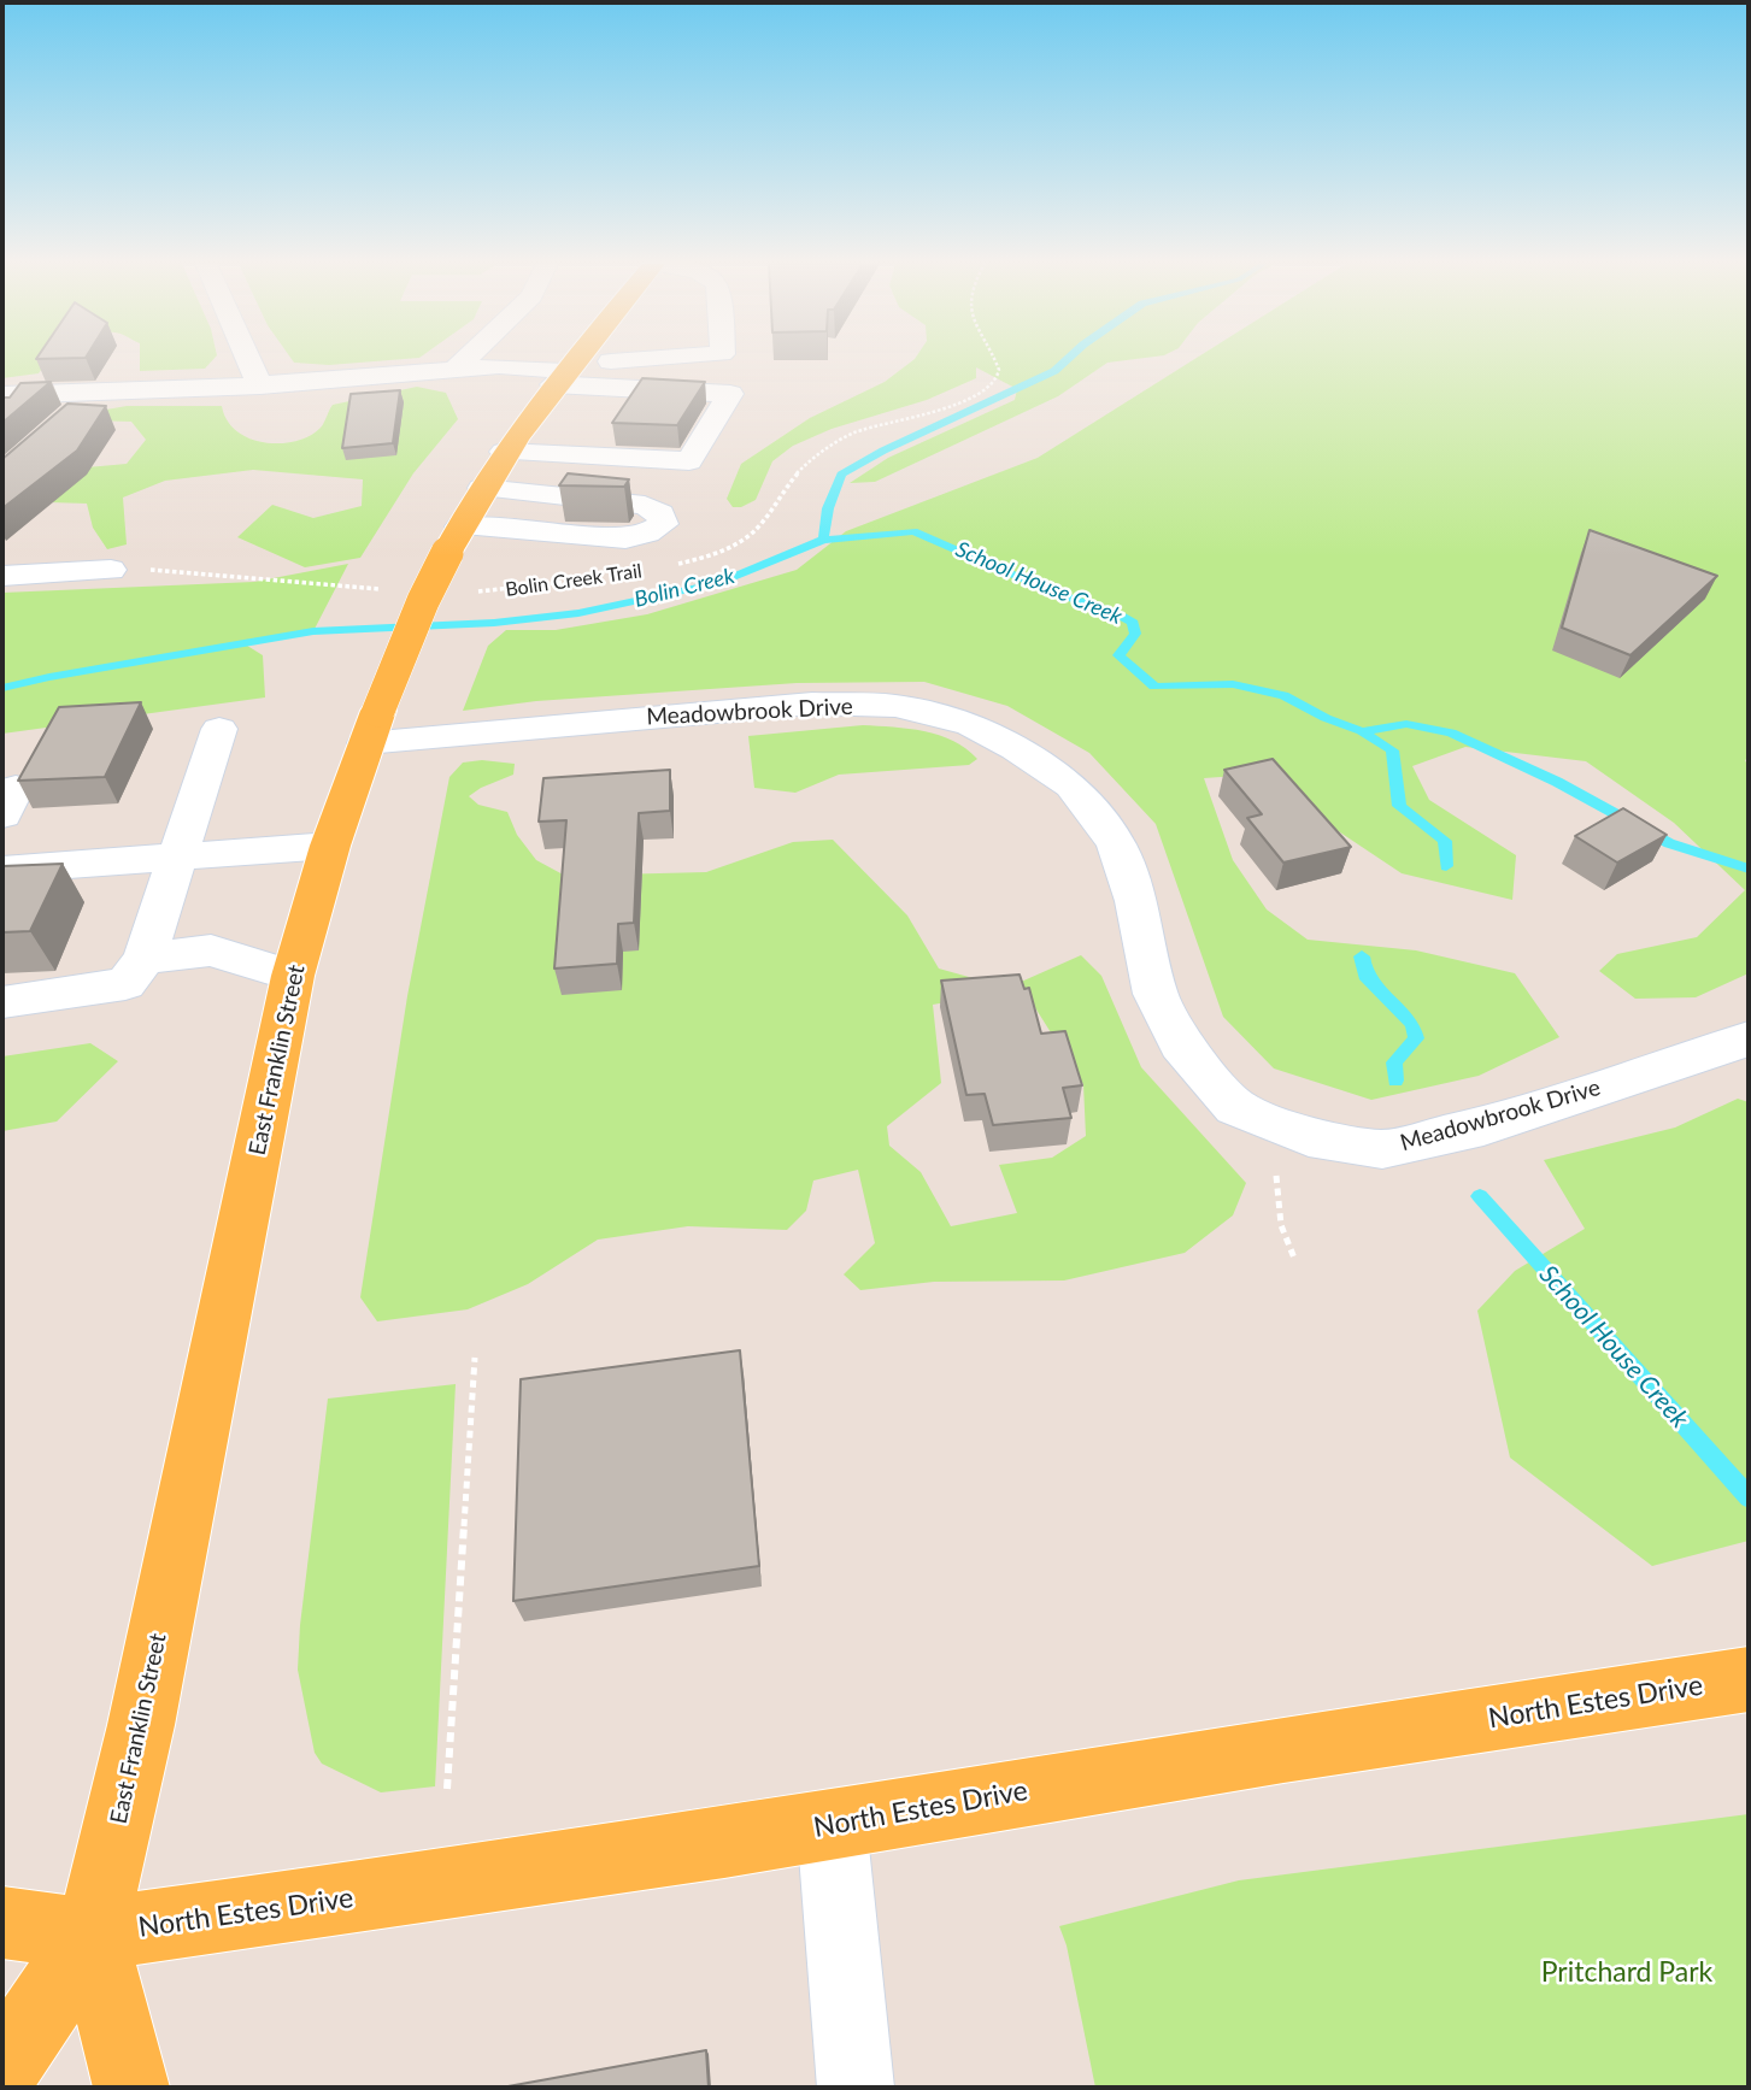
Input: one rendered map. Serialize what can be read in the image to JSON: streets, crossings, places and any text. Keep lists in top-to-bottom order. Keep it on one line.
{"streets":{"main road":["East Franklin Street","North Estes Drive"],"street":["Meadowbrook Drive"],"path":["Bolin Creek Trail"]},"crossings":[["Meadowbrook Drive","East Franklin Street"],["East Franklin Street","North Estes Drive"]],"water":["School House Creek","Bolin Creek"],"parks":["Pritchard Park"]}
